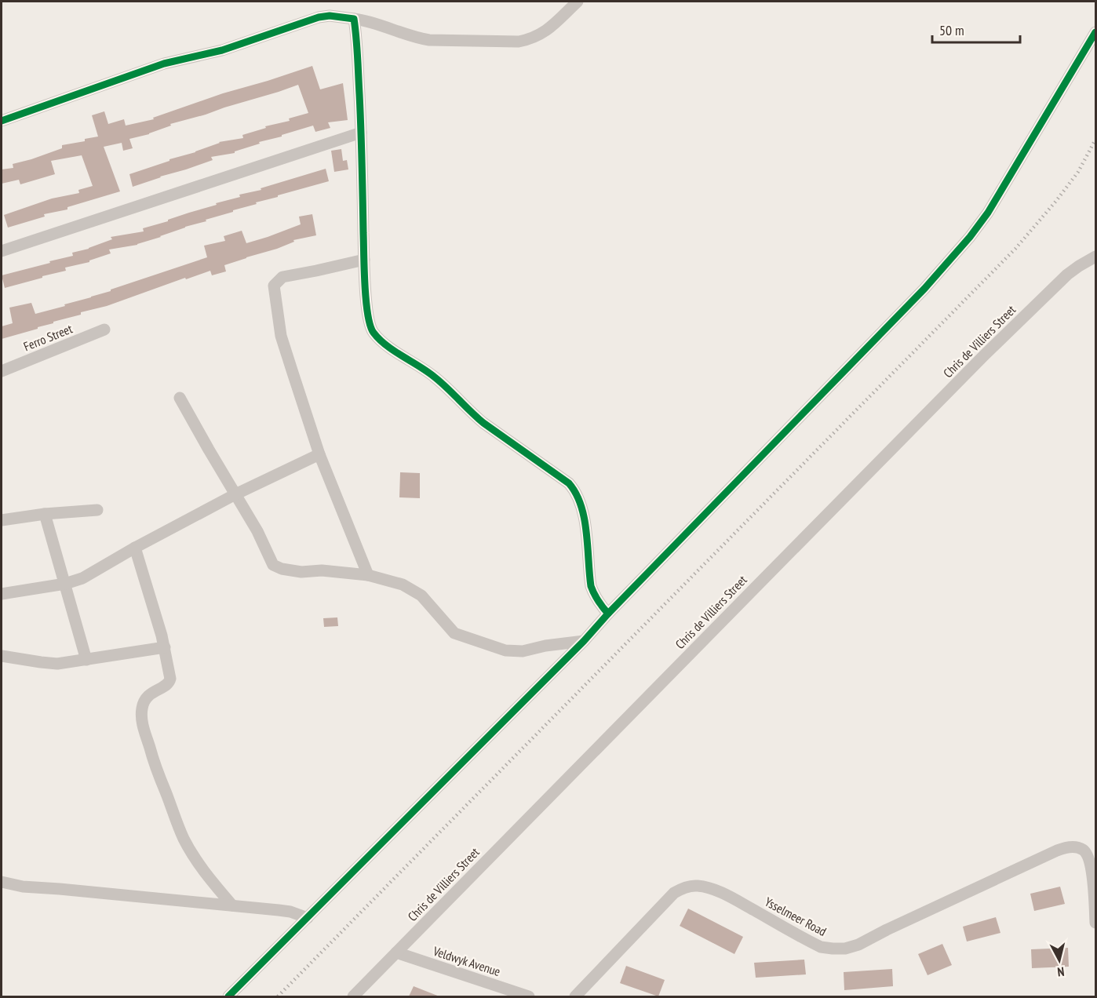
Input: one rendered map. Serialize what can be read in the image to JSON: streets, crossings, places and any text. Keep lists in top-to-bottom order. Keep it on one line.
{"streets":{"street":["Ferro Street","Chris de Villiers Street","Ysselmeer Road","Veldwyk Avenue"]},"crossings":[["Chris de Villiers Street","Veldwyk Avenue"]],"scale_bar":"50 m","north":"bottom"}
